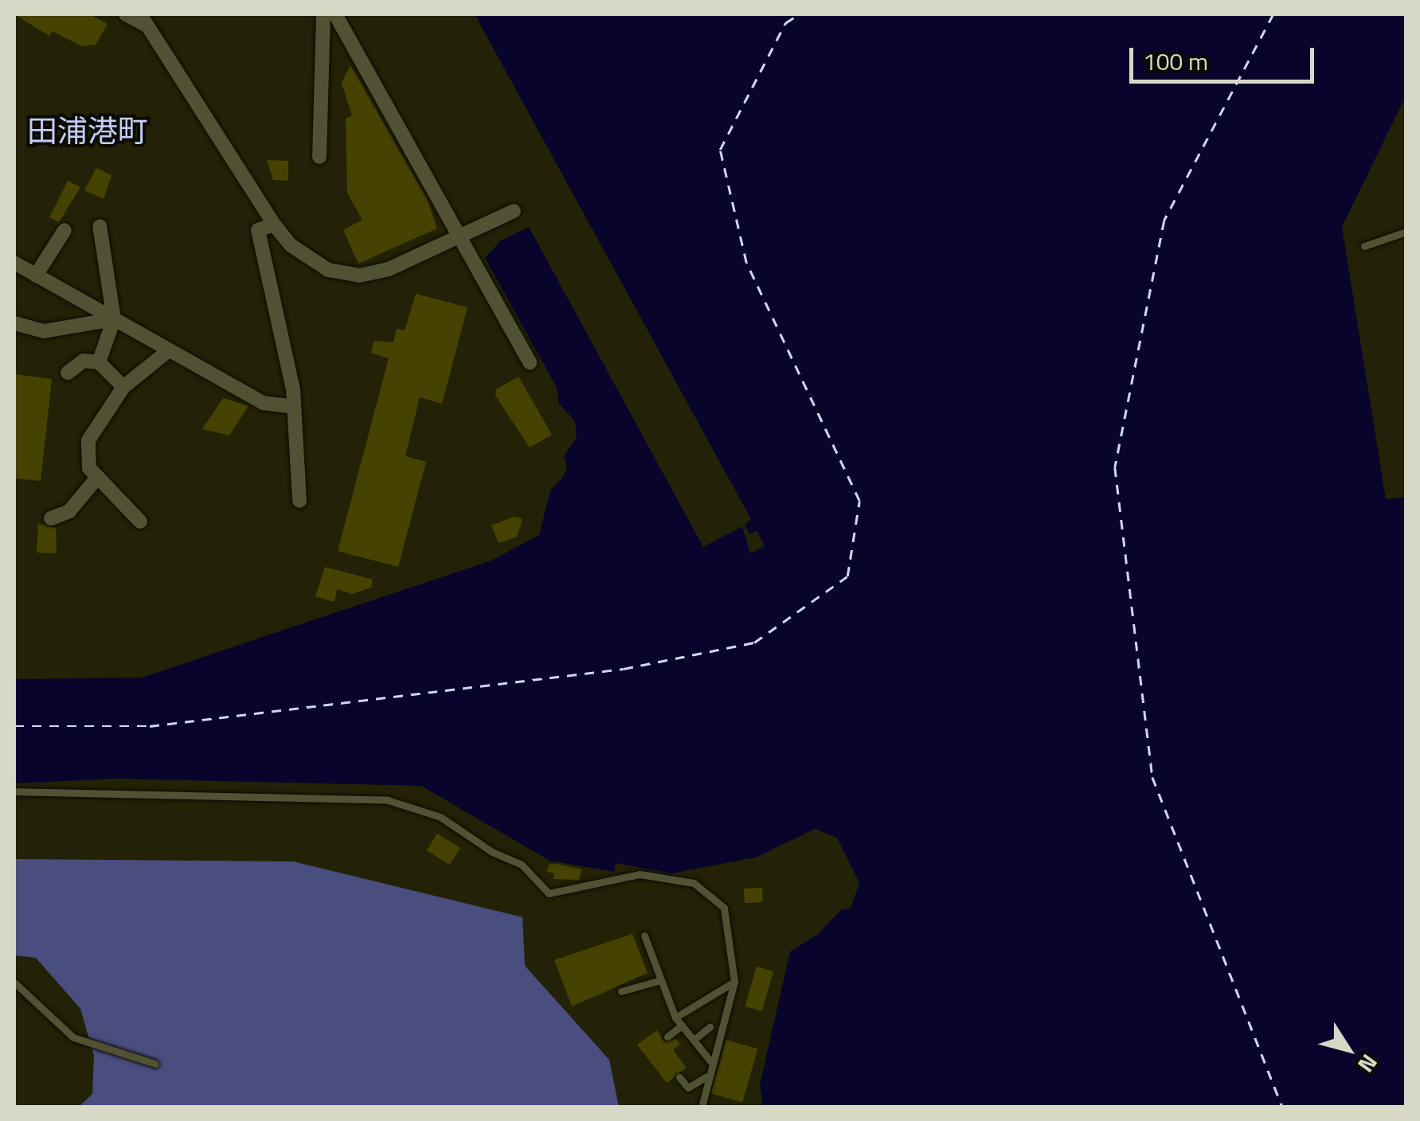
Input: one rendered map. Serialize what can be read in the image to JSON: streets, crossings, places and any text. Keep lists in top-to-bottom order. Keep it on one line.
{"districts":["田浦港町"],"scale_bar":"100 m","north":"bottom right"}
